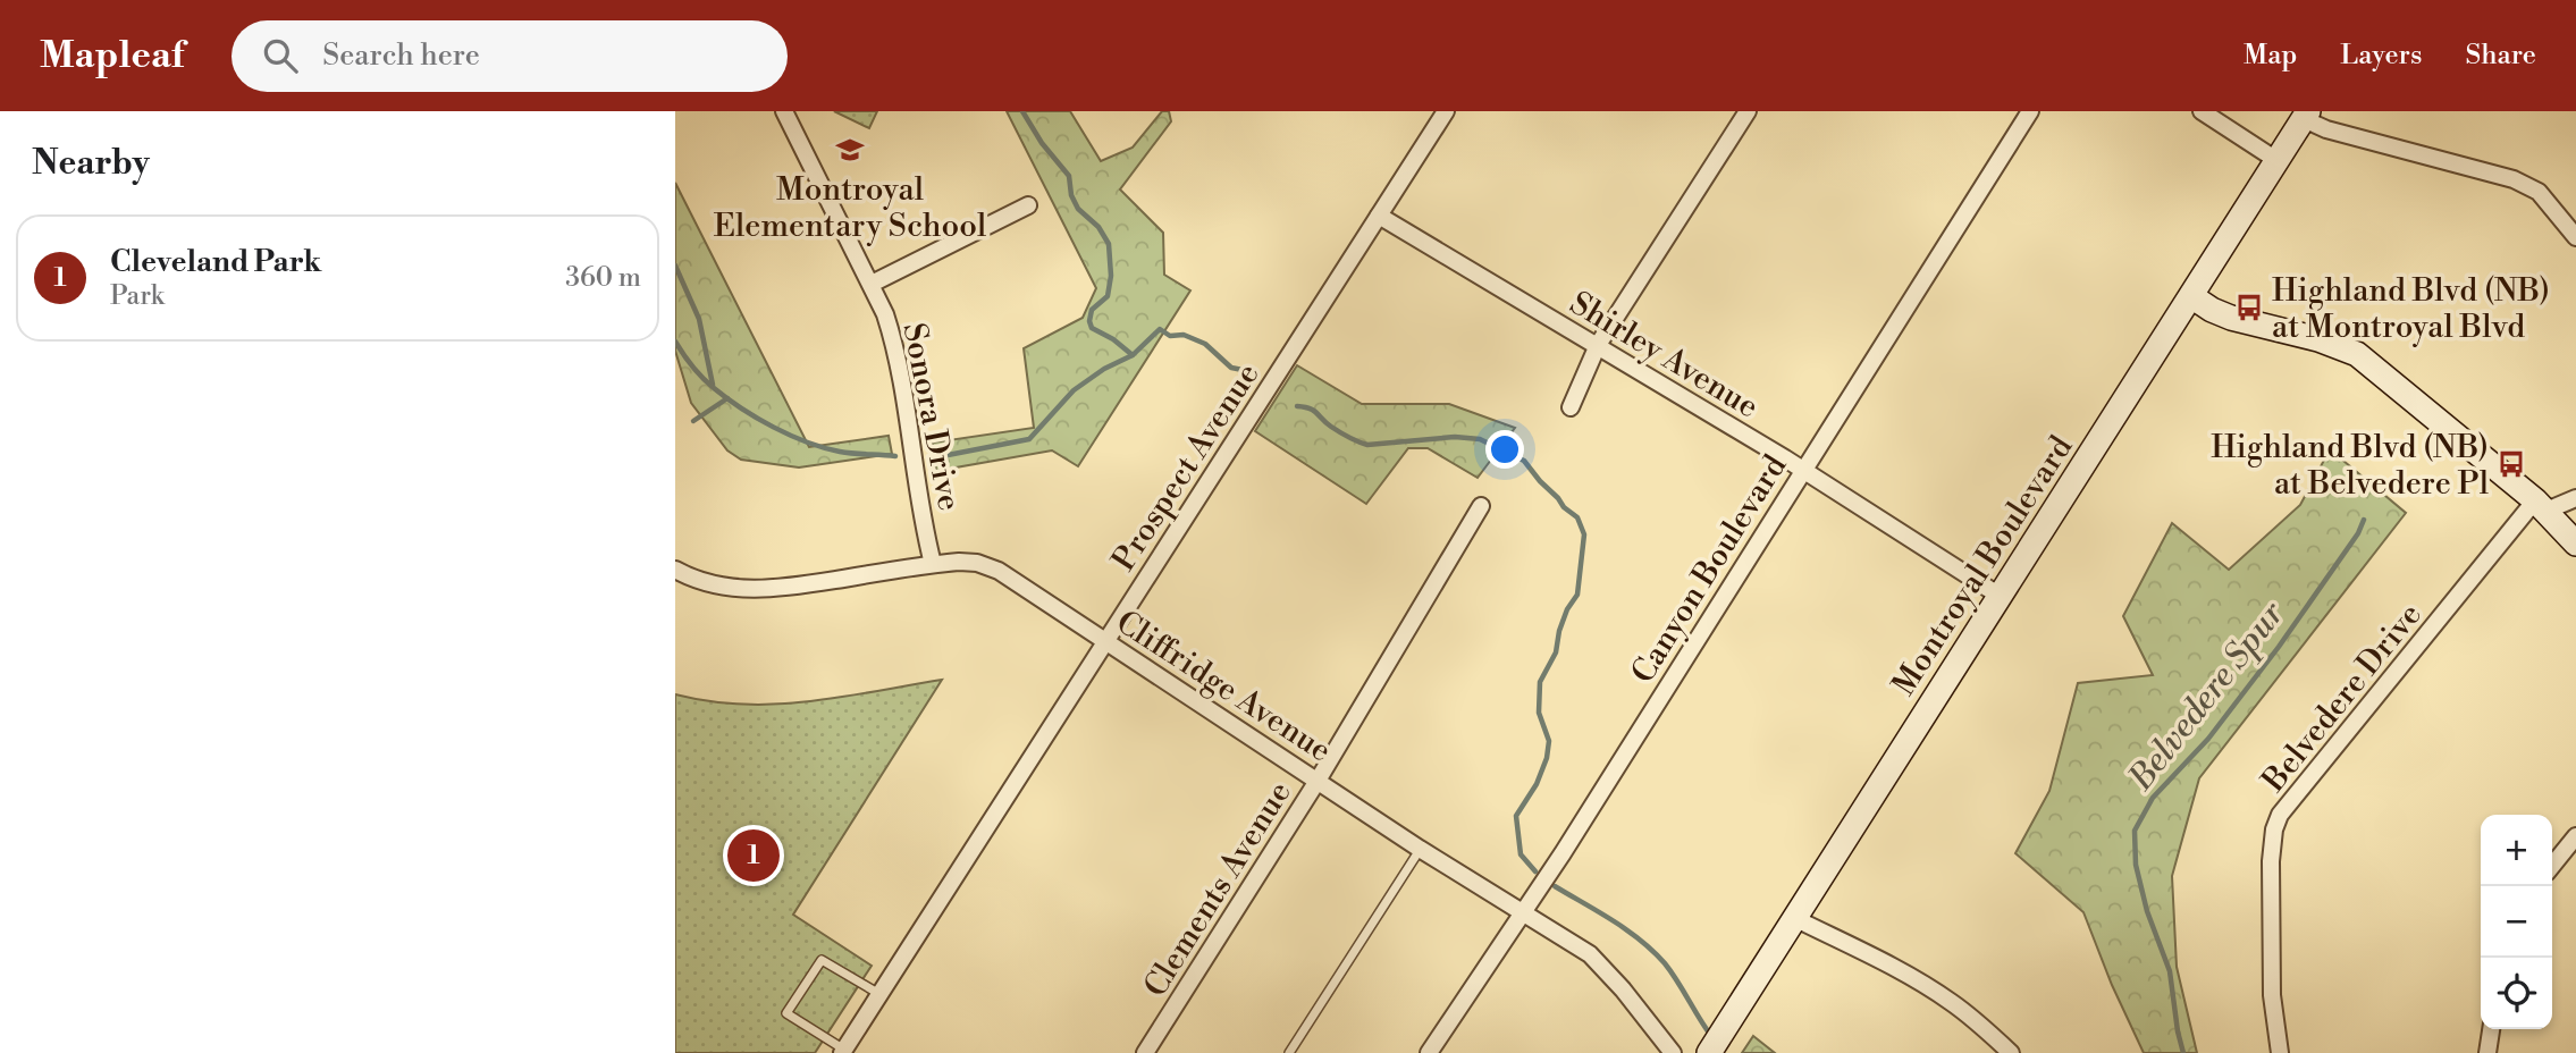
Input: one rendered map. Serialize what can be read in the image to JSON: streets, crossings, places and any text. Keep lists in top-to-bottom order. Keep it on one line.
{"streets":{"street":["Shirley Avenue","Sonora Drive","Prospect Avenue","Montroyal Boulevard","Canyon Boulevard","Cliffridge Avenue","Belvedere Drive","Clements Avenue"]},"crossings":[["Shirley Avenue","Prospect Avenue"],["Shirley Avenue","Montroyal Boulevard"],["Shirley Avenue","Canyon Boulevard"],["Sonora Drive","Cliffridge Avenue"],["Prospect Avenue","Cliffridge Avenue"],["Canyon Boulevard","Cliffridge Avenue"],["Cliffridge Avenue","Clements Avenue"]],"water":["Belvedere Spur"],"places":{"school or university":["Montroyal Elementary School"],"bus stop":["Highland Blvd (NB) at Montroyal Blvd","Highland Blvd (NB) at Belvedere Pl"]},"page":{"header":"Mapleaf","search":"Search here","nav":["Map","Layers","Share"],"heading":"Nearby","list":[{"mark":"1","name":"Cleveland Park","note":"Park","value":"360 m"}],"map_buttons":["+","−"],"pins":"1"}}
